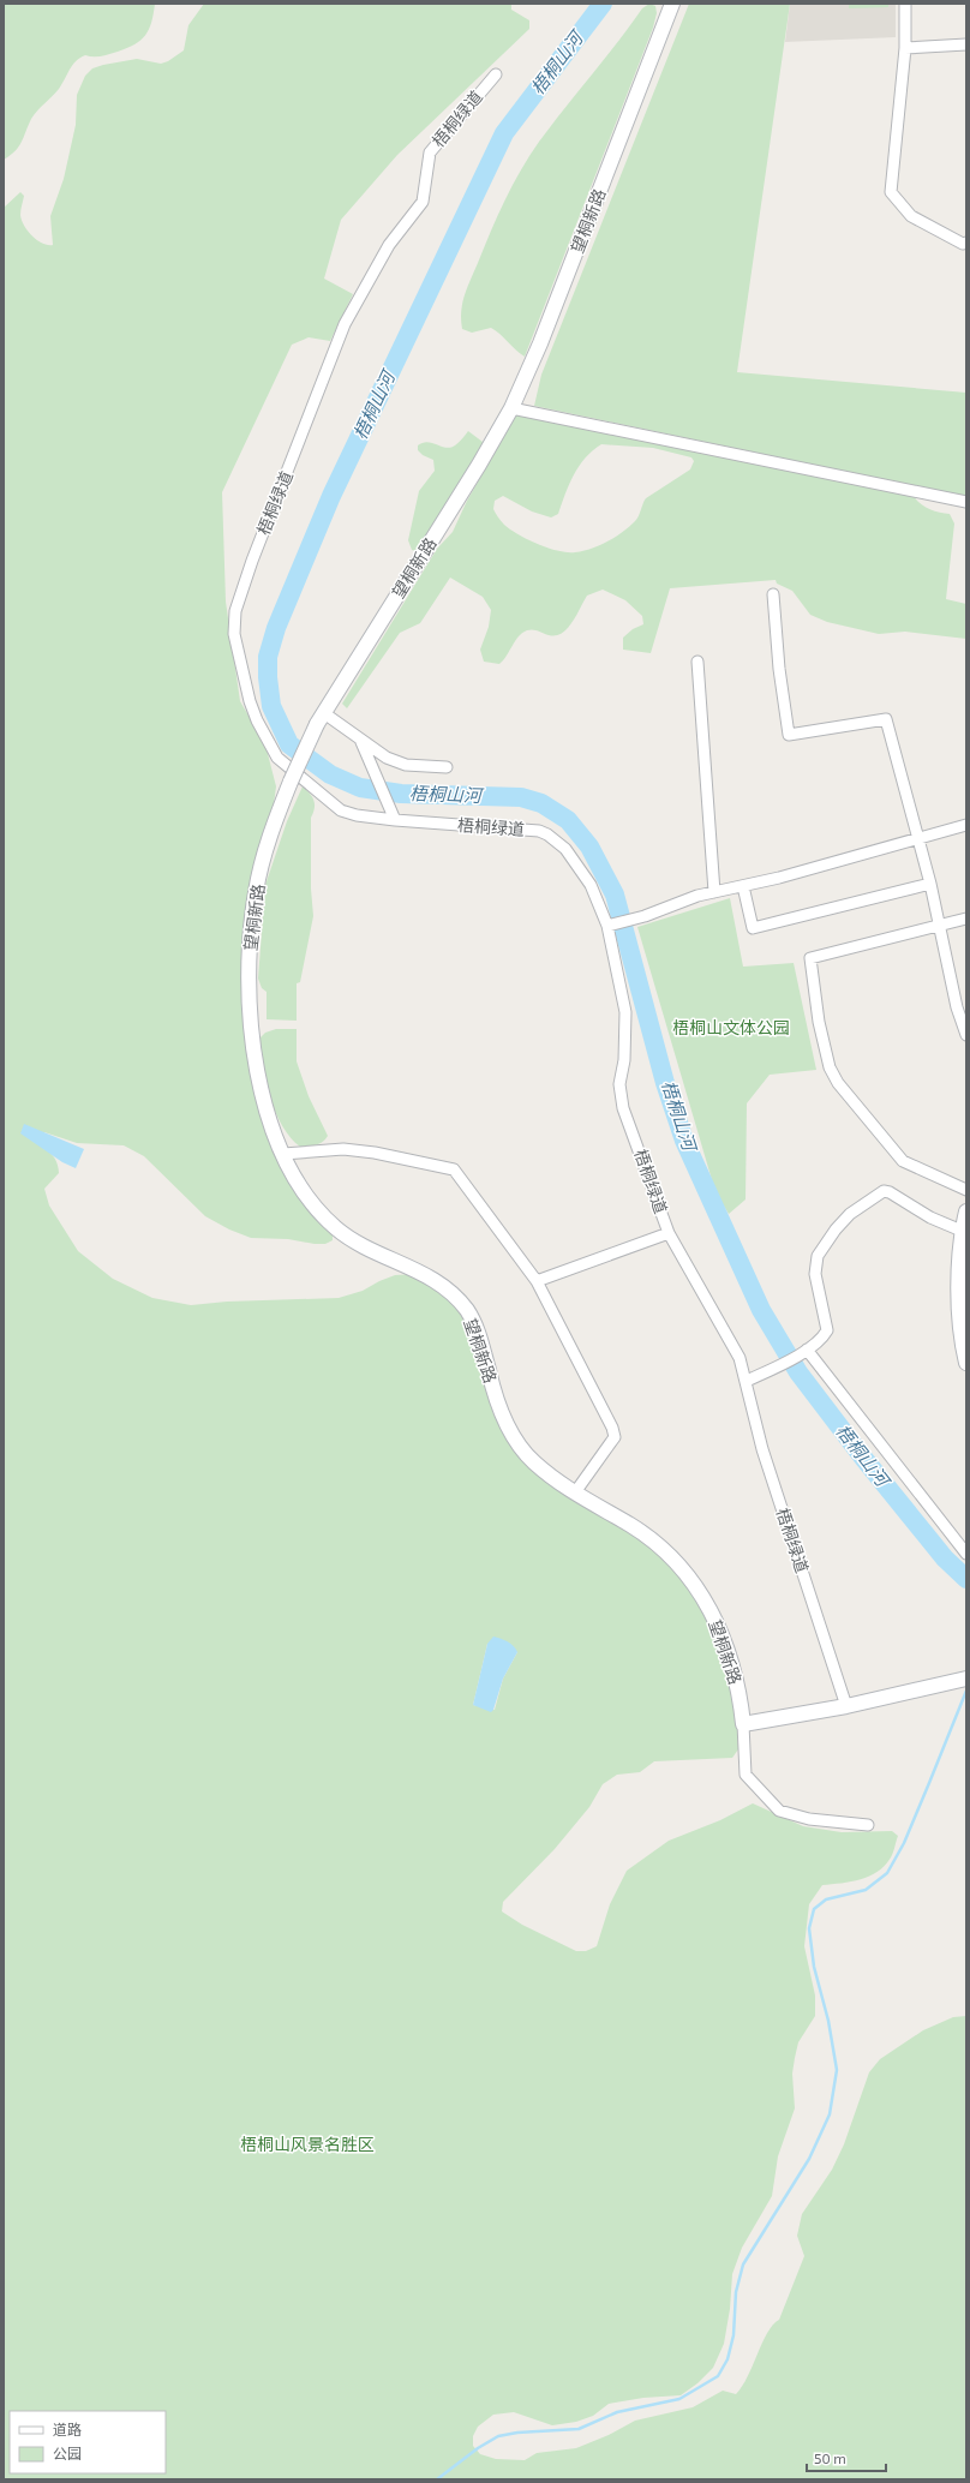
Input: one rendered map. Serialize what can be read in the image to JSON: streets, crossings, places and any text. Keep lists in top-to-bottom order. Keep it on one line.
{"streets":{"street":["梧桐绿道","望桐新路"]},"water":["梧桐山河"],"parks":["梧桐山文体公园","梧桐山风景名胜区"],"legend":["道路","公园"],"scale_bar":"50 m"}
